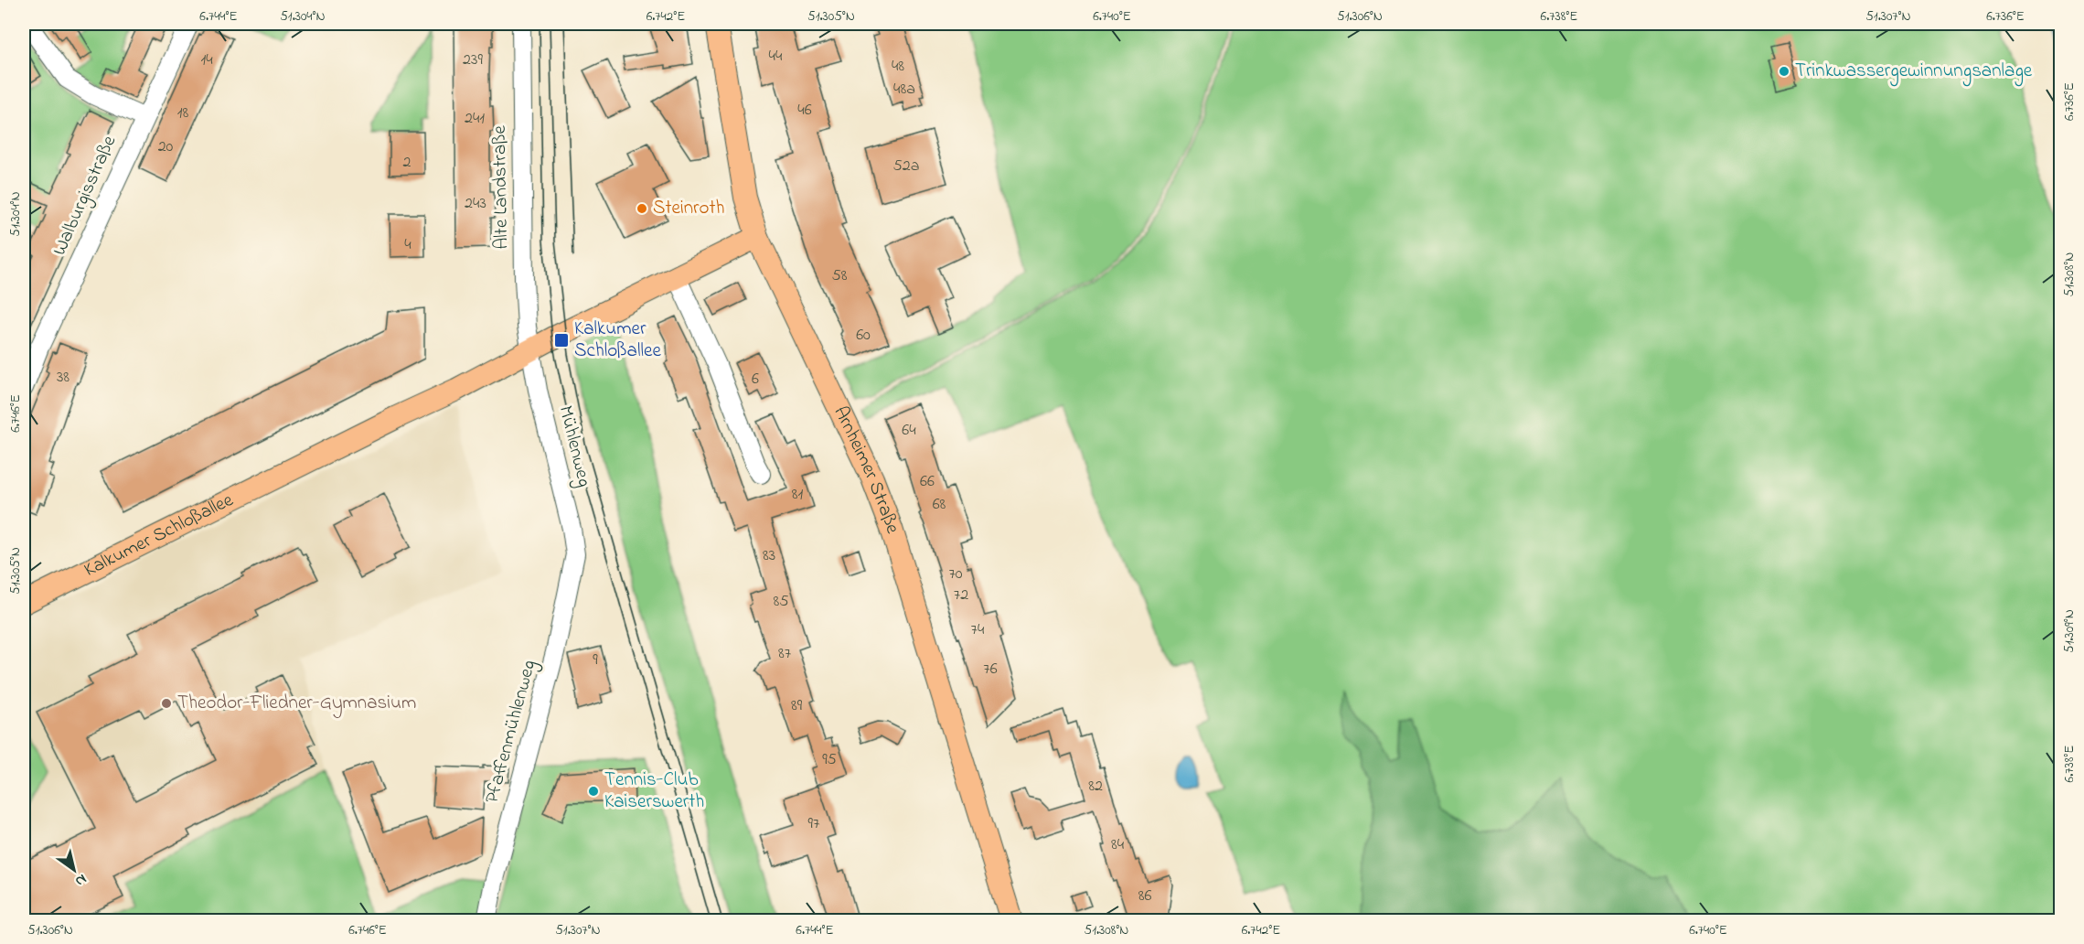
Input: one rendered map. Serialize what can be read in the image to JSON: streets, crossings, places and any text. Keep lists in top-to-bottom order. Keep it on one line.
{"streets":{"main road":["Arnheimer Straße","Kalkumer Schloßallee"],"street":["Alte Landstraße","Walburgisstraße","Mühlenweg","Pfaffenmühlenweg"]},"crossings":[["Alte Landstraße","Mühlenweg"],["Alte Landstraße","Kalkumer Schloßallee"],["Mühlenweg","Kalkumer Schloßallee"],["Mühlenweg","Pfaffenmühlenweg"],["Arnheimer Straße","Kalkumer Schloßallee"]],"places":{"other":["Trinkwassergewinnungsanlage","Steinroth","Theodor-Fliedner-Gymnasium","Tennis-Club Kaiserswerth"],"transit":["Kalkumer Schloßallee"]},"house_numbers":["44","14","239","48","48a","46","18","241","20","2","52a","243","4","58","60","38","6","64","66","81","68","83","70","72","85","74","87","9","76","89","95","82","97","84","86"],"north":"bottom right","coordinates":["6.744°E","51.304°N","6.742°E","51.305°N","6.740°E","51.306°N","6.738°E","51.307°N","6.736°E","51.308°N","6.746°E","51.309°N"]}
